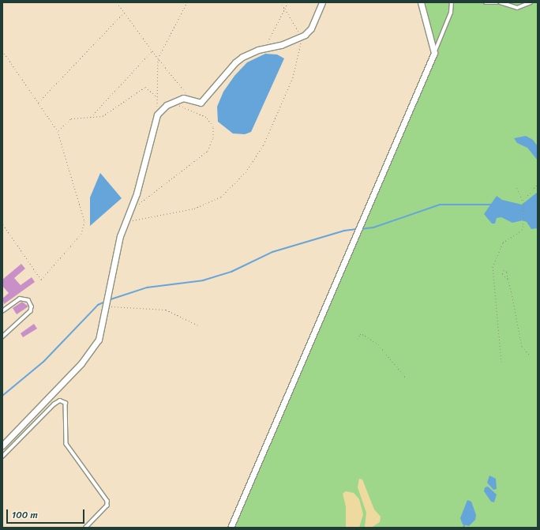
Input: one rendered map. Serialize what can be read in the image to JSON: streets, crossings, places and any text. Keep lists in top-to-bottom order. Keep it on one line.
{"scale_bar":"100 m"}
